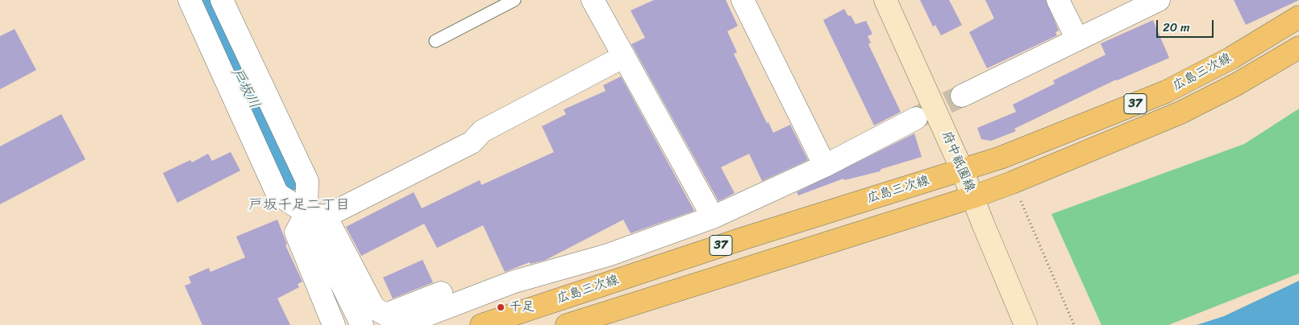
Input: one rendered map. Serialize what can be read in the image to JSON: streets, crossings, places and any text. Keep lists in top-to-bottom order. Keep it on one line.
{"streets":{"main road":["広島三次線","37","府中祇園線"]},"crossings":[["広島三次線","府中祇園線"]],"districts":["戸坂千足二丁目"],"water":["戸坂川"],"places":["千足"],"scale_bar":"20 m"}
